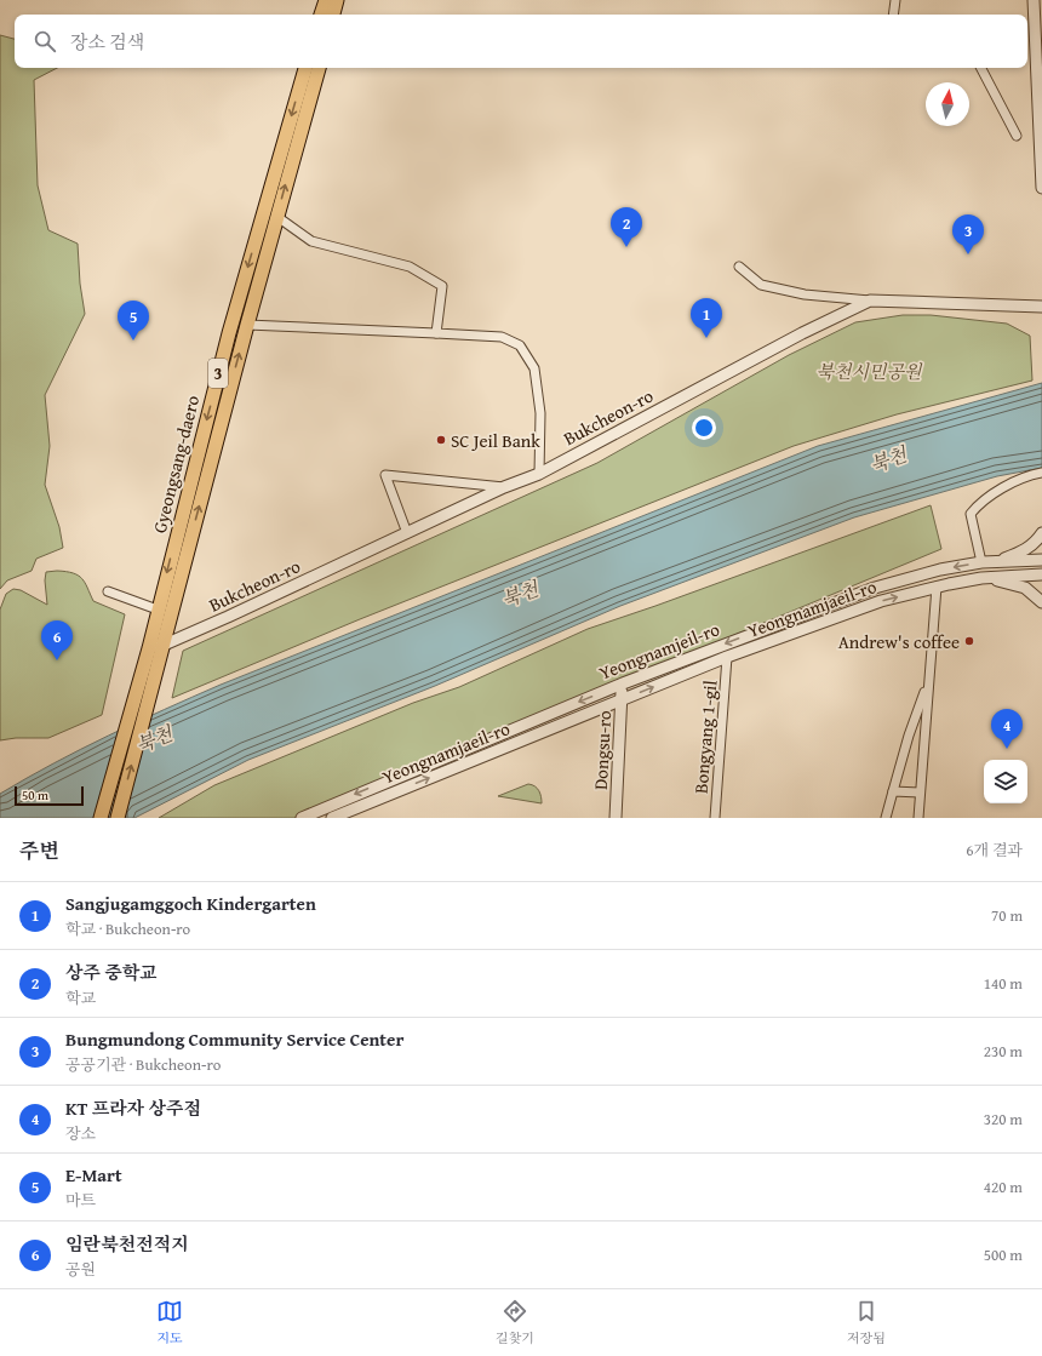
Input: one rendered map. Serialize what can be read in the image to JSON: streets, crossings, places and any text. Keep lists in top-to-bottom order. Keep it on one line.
{"streets":{"main road":["3","Gyeongsang-daero"],"street":["Bukcheon-ro","Yeongnamjaeil-ro","Yeongnamjeil-ro","Bongyang 1-gil","Dongsu-ro"]},"crossings":[["Bukcheon-ro","Gyeongsang-daero"],["Yeongnamjaeil-ro","Bongyang 1-gil"],["Yeongnamjaeil-ro","Dongsu-ro"],["Yeongnamjeil-ro","Dongsu-ro"]],"one_way":["Yeongnamjaeil-ro","Yeongnamjeil-ro"],"water":["북천"],"parks":["북천시민공원"],"places":["SC Jeil Bank","Andrew's coffee"],"scale_bar":"50 m","north":"top","page":{"search":"장소 검색","pins":["2","3","1","5","6","4"],"scale":"50 m","heading":["주변","6개 결과"],"list":[{"mark":"1","name":"Sangjugamggoch Kindergarten","note":"학교 · Bukcheon-ro","value":"70 m"},{"mark":"2","name":"상주 중학교","note":"학교","value":"140 m"},{"mark":"3","name":"Bungmundong Community Service Center","note":"공공기관 · Bukcheon-ro","value":"230 m"},{"mark":"4","name":"KT 프라자 상주점","note":"장소","value":"320 m"},{"mark":"5","name":"E-Mart","note":"마트","value":"420 m"},{"mark":"6","name":"임란북천전적지","note":"공원","value":"500 m"}],"nav":["지도","길찾기","저장됨"]}}
